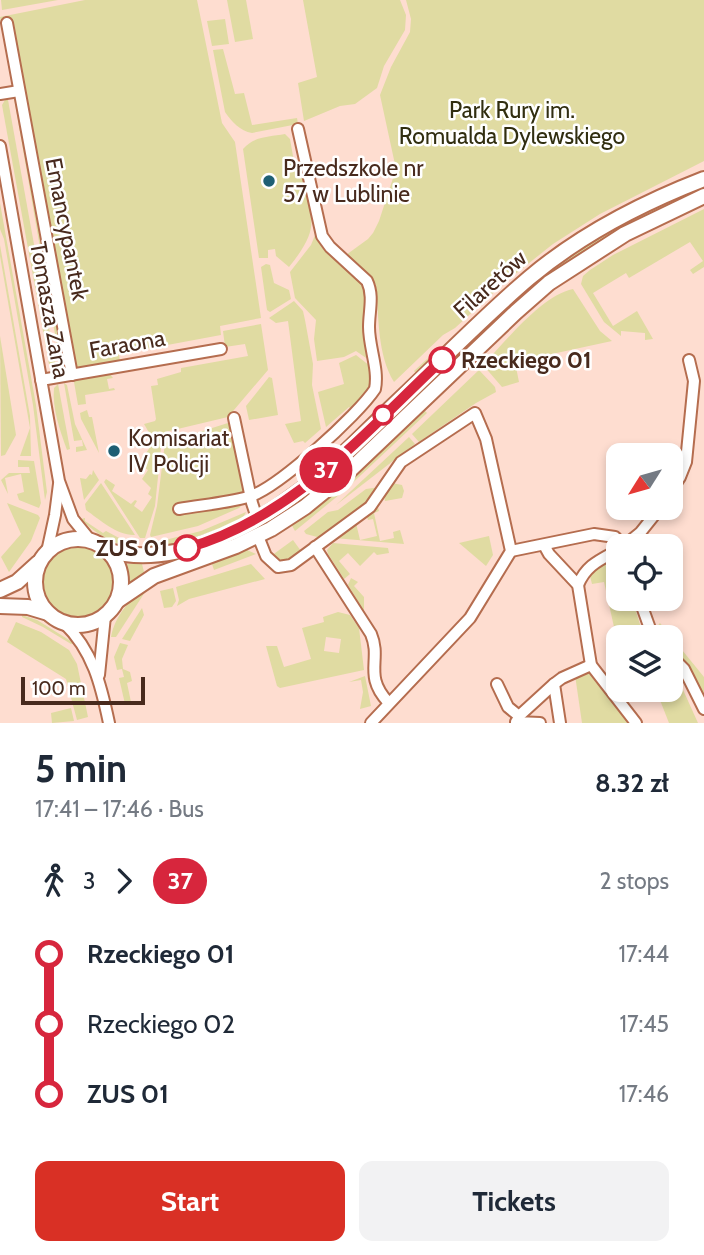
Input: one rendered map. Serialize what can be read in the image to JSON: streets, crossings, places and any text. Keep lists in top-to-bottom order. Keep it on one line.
{"streets":{"main road":["Filaretów"],"street":["Emancypantek","Tomasza Zana","Faraona"]},"crossings":[["Emancypantek","Faraona"],["Filaretów","Tomasza Zana"],["Tomasza Zana","Faraona"]],"parks":["Park Rury im. Romualda Dylewskiego"],"places":["Przedszkole nr 57 w Lublinie","Rzeckiego 01","Komisariat IV Policji","ZUS 01"],"lines":["bus line 37"],"scale_bar":"100 m","north":"bottom left","page":{"on_map":"37","scale":"100 m","heading":["5 min","17:41 – 17:46 · Bus","8.32 zł"],"legs":["3","37","2 stops"],"list":[{"name":"Rzeckiego 01","value":"17:44"},{"name":"Rzeckiego 02","value":"17:45"},{"name":"ZUS 01","value":"17:46"}],"buttons":["Start","Tickets"]}}
